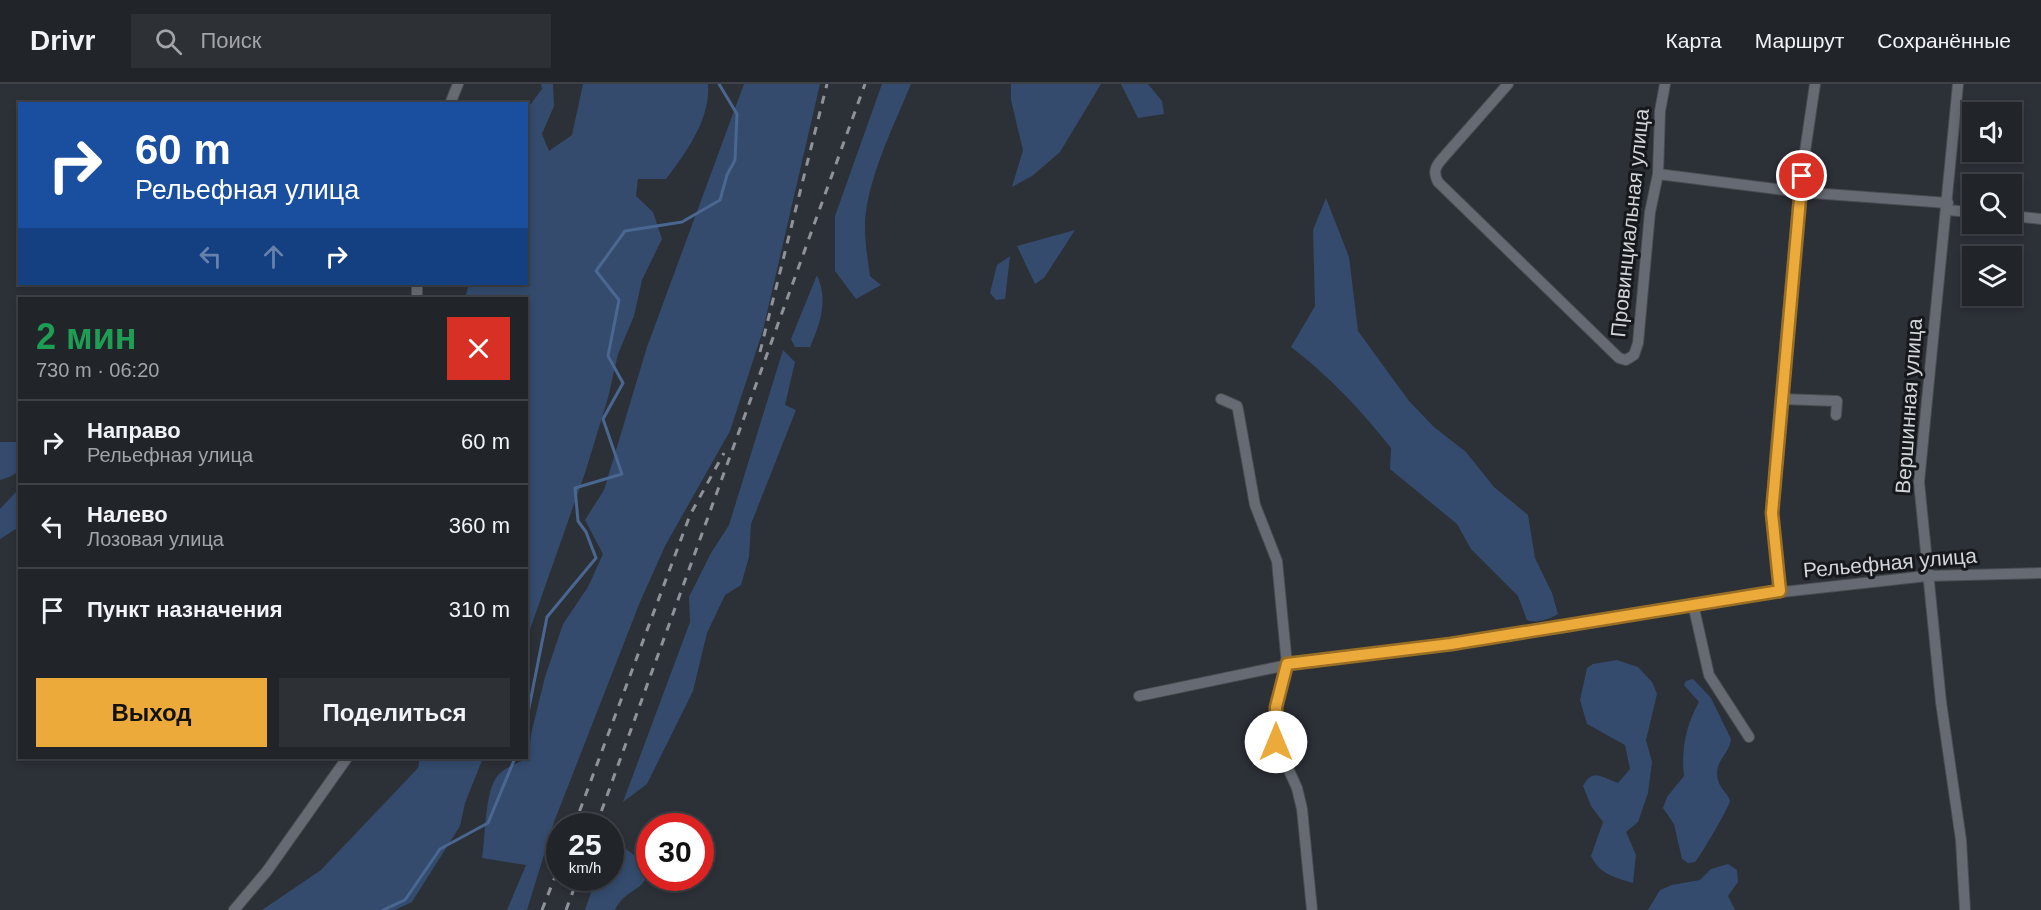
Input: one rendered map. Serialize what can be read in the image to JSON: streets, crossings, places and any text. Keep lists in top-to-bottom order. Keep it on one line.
{"streets":{"street":["Провинциальная улица","Вершинная улица","Рельефная улица"]},"crossings":[["Вершинная улица","Рельефная улица"]],"page":{"header":"Drivr","search":"Поиск","nav":["Карта","Маршрут","Сохранённые"],"turn":["60 m","Рельефная улица"],"heading":["2 мин","730 m · 06:20"],"list":[{"name":"Направо","note":"Рельефная улица","value":"60 m"},{"name":"Налево","note":"Лозовая улица","value":"360 m"},{"name":"Пункт назначения","value":"310 m"}],"buttons":["Выход","Поделиться"],"speed":"25 km/h","limit":"30"}}
